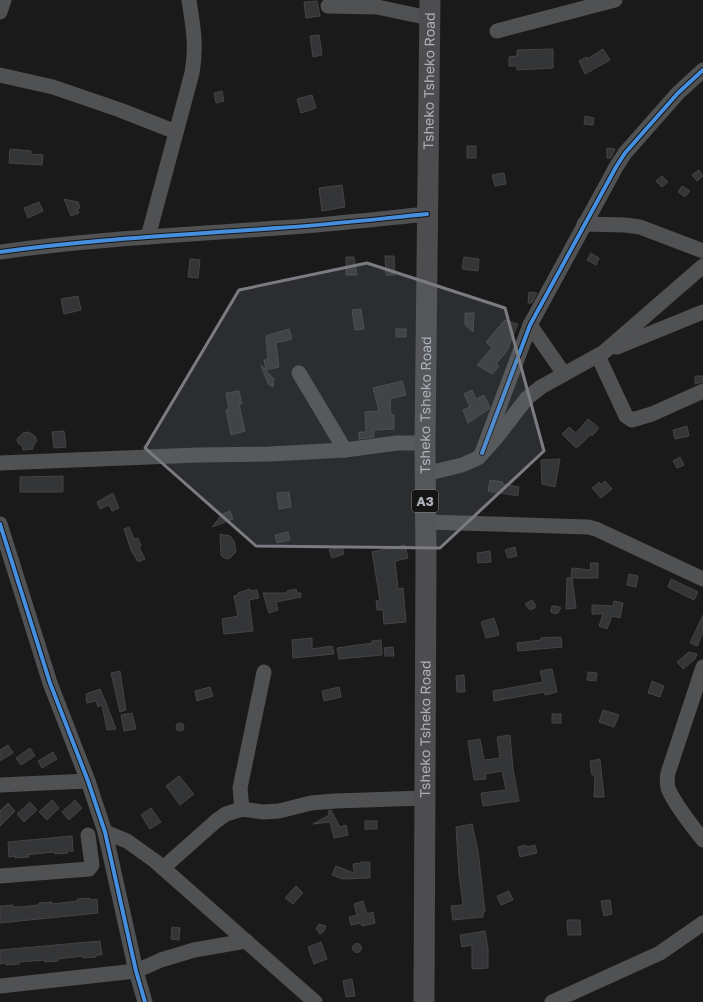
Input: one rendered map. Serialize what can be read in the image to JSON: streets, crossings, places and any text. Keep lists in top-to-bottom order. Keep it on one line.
{"streets":{"highway":["Tsheko Tsheko Road","A3"]}}
